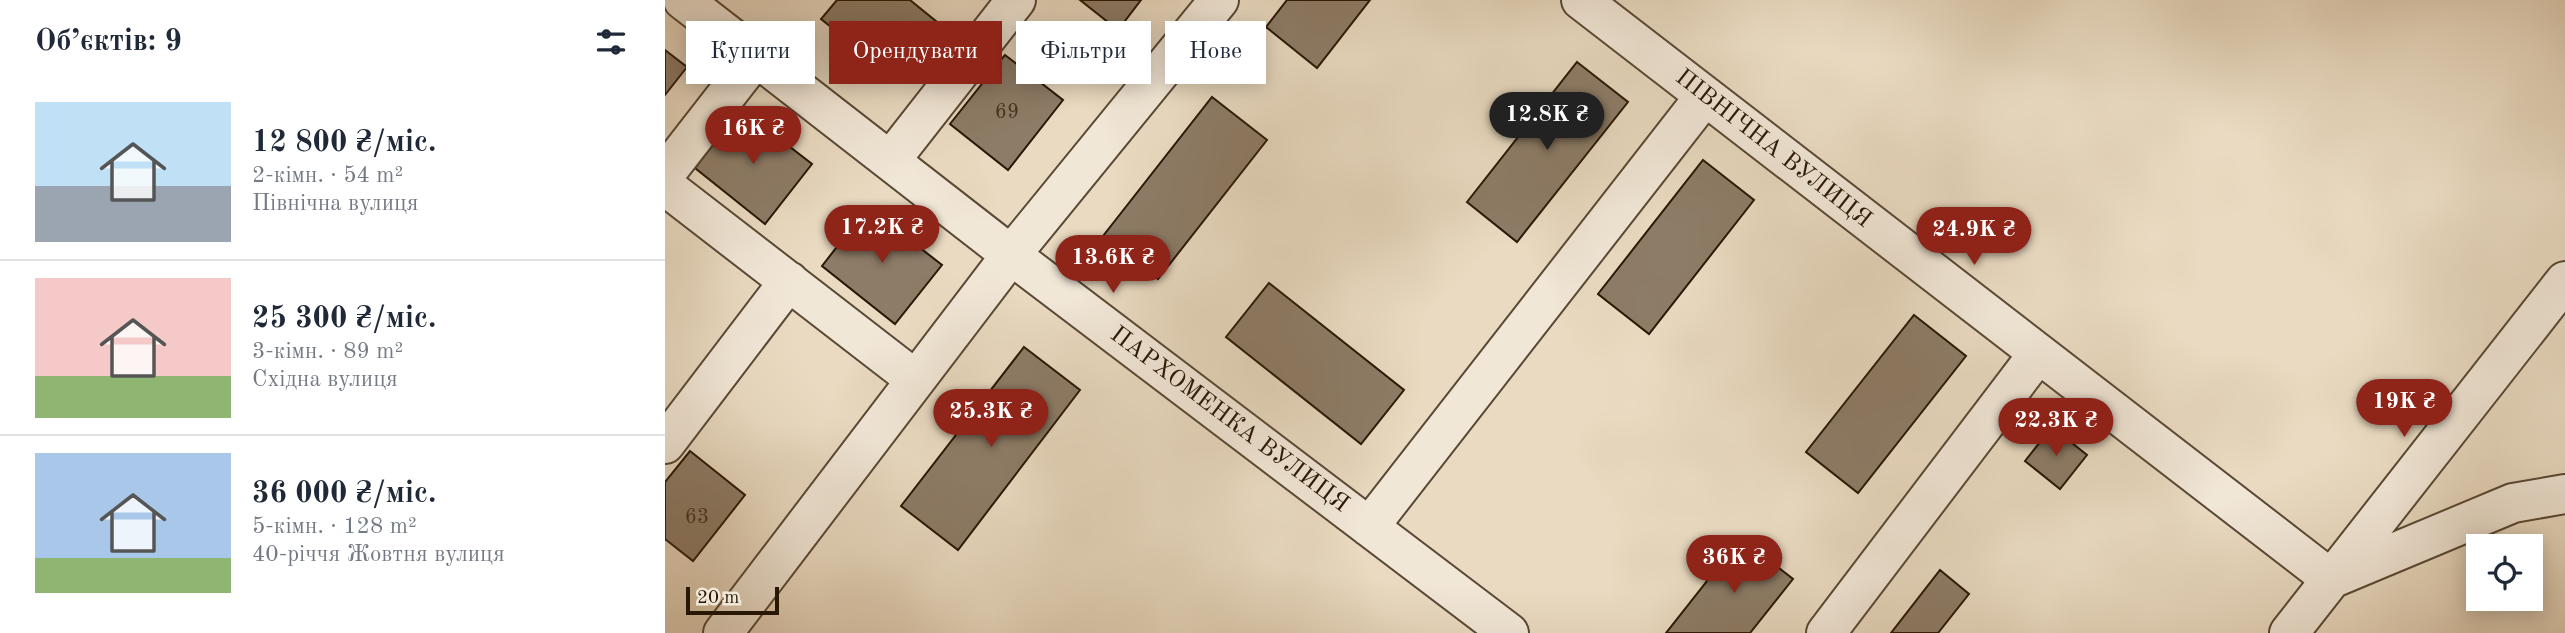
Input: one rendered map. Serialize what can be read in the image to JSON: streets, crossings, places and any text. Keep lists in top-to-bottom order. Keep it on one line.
{"streets":{"street":["ПІВНІЧНА ВУЛИЦЯ","ПАРХОМЕНКА ВУЛИЦЯ"]},"house_numbers":["69","63"],"scale_bar":"20 m","page":{"heading":"Об’єктів: 9","chip":["Купити","Орендувати","Фільтри","Нове"],"list":[{"name":"12 800 ₴/міс.","note":"2-кімн. · 54 m² · Північна вулиця"},{"name":"25 300 ₴/міс.","note":"3-кімн. · 89 m² · Східна вулиця"},{"name":"36 000 ₴/міс.","note":"5-кімн. · 128 m² · 40-річчя Жовтня вулиця"}],"price":["12.8K ₴","16K ₴","17.2K ₴","24.9K ₴","13.6K ₴","19K ₴","25.3K ₴","22.3K ₴","36K ₴"],"scale":"20 m"}}
